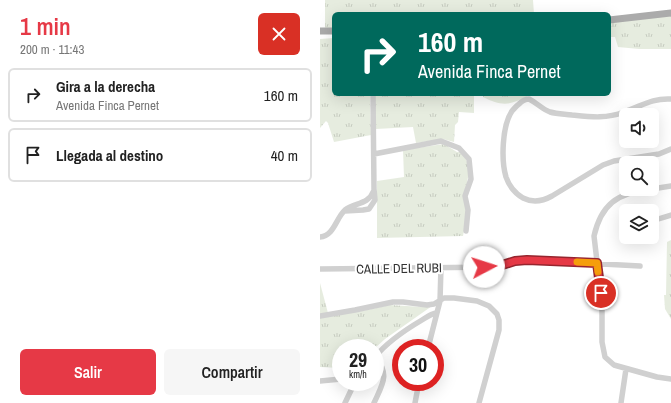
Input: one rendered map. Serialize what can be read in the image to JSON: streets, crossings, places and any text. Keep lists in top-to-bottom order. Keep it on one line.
{"streets":{"street":["CALLE DEL RUBI"]},"page":{"heading":["1 min","200 m · 11:43"],"turn":["160 m","Avenida Finca Pernet"],"list":[{"name":"Gira a la derecha","note":"Avenida Finca Pernet","value":"160 m"},{"name":"Llegada al destino","value":"40 m"}],"speed":"29 km/h","limit":"30","buttons":["Salir","Compartir"]}}
